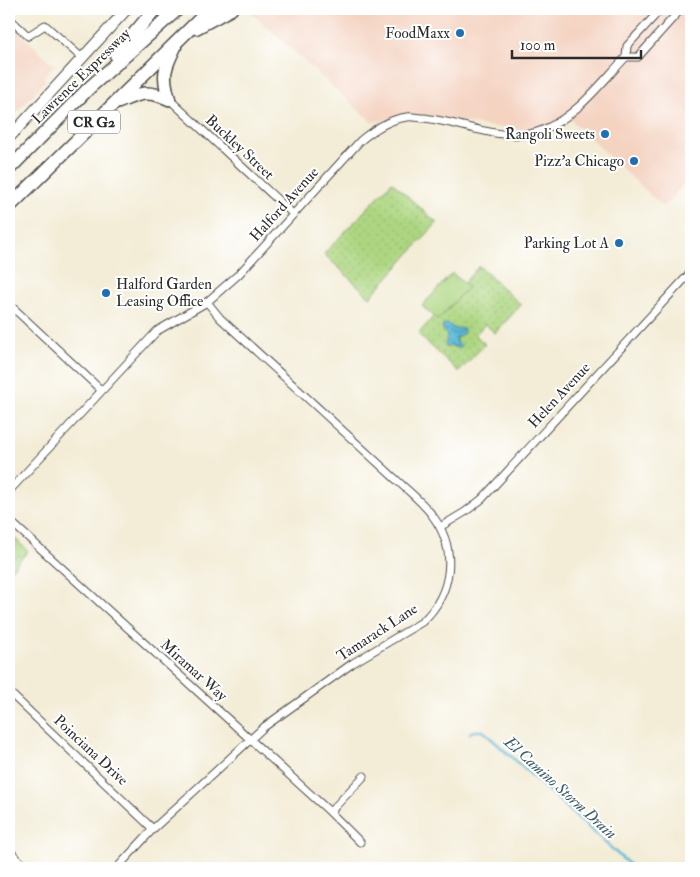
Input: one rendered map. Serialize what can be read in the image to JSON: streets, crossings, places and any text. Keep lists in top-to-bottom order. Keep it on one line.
{"streets":{"highway":["Lawrence Expressway","CR G2"],"street":["Buckley Street","Halford Avenue","Helen Avenue","Tamarack Lane","Miramar Way","Poinciana Drive"]},"crossings":[["Buckley Street","Halford Avenue"],["Halford Avenue","Tamarack Lane"],["Helen Avenue","Tamarack Lane"],["Tamarack Lane","Miramar Way"],["Tamarack Lane","Poinciana Drive"]],"water":["El Camino Storm Drain"],"places":["FoodMaxx","Rangoli Sweets","Pizz’a Chicago","Parking Lot A","Halford Garden Leasing Office"],"scale_bar":"100 m"}
